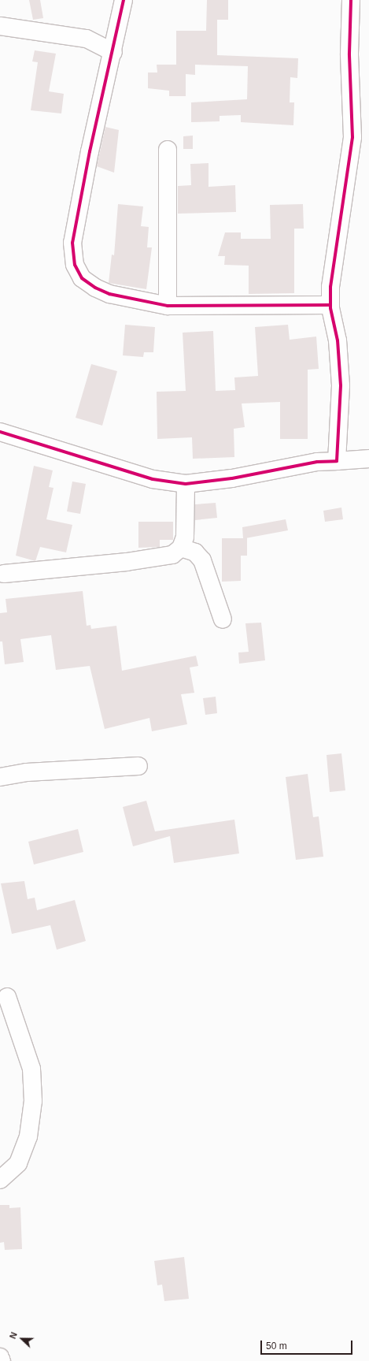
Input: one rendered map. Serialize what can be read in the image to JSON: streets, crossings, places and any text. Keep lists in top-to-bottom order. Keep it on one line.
{"scale_bar":"50 m","north":"left"}
